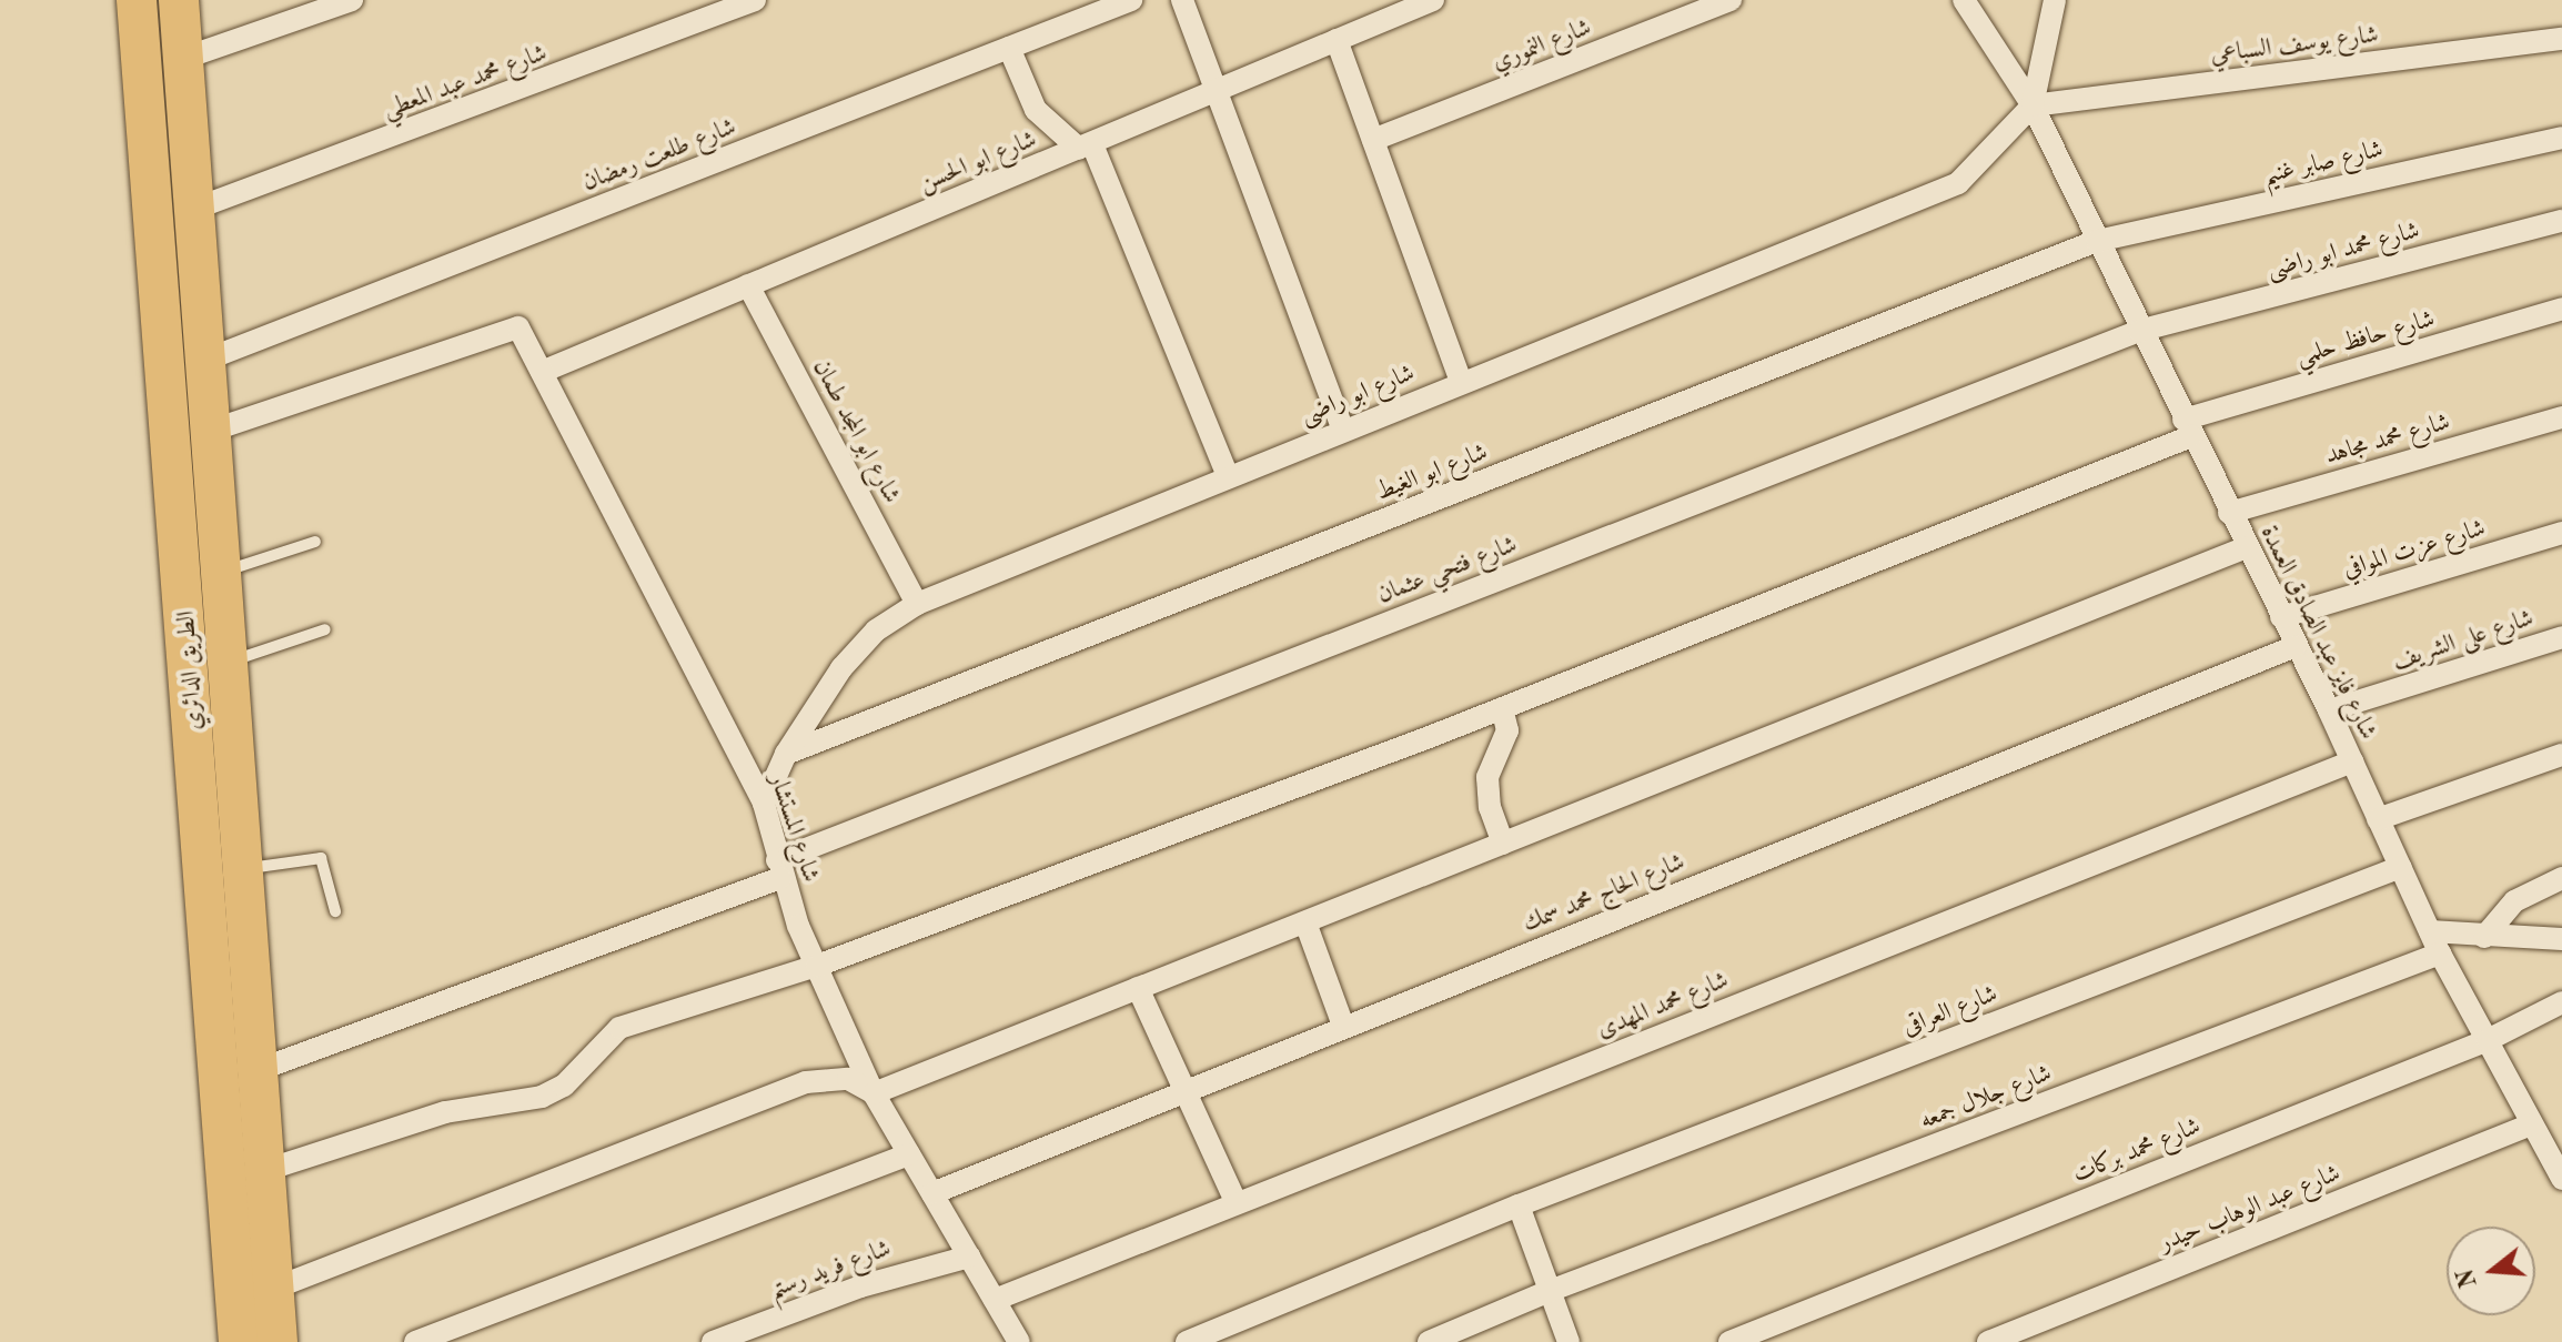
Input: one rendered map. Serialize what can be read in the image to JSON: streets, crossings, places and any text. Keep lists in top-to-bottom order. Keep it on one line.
{"streets":{"highway":["الطريق الدائري"],"street":["شارع النموري","شارع يوسف السباعي","شارع محمد عبد المعطي","شارع طلعت رمضان","شارع ابو الحسن","شارع صابر غنيم","شارع محمد ابو راضى","شارع حافظ حلمي","شارع ابو راضى","شارع ابو المجد طمان","شارع محمد مجاهد","شارع ابو الغيط","شارع عزت الموافي","شارع فتحي عثمان","شارع فايز عبد الصادق العمدة","شارع على الشريف","شارع المستشار","شارع الحاج محمد سمك","شارع محمد المهدى","شارع العراقى","شارع جلال جمعه","شارع محمد بركات","شارع عبد الوهاب حيدر","شارع فريد رستم"]},"crossings":[["شارع يوسف السباعي","شارع ابو راضى"],["شارع يوسف السباعي","شارع فايز عبد الصادق العمدة"],["شارع محمد عبد المعطي","الطريق الدائري"],["شارع طلعت رمضان","الطريق الدائري"],["شارع ابو الحسن","شارع ابو المجد طمان"],["شارع ابو الحسن","شارع المستشار"],["شارع صابر غنيم","شارع ابو الغيط"],["شارع صابر غنيم","شارع فايز عبد الصادق العمدة"],["شارع محمد ابو راضى","شارع فتحي عثمان"],["شارع محمد ابو راضى","شارع فايز عبد الصادق العمدة"],["شارع حافظ حلمي","شارع فايز عبد الصادق العمدة"],["شارع حافظ حلمي","الطريق الدائري"],["شارع حافظ حلمي","شارع المستشار"],["شارع ابو راضى","شارع ابو المجد طمان"],["شارع ابو راضى","شارع ابو الغيط"],["شارع ابو راضى","شارع فايز عبد الصادق العمدة"],["شارع ابو راضى","شارع المستشار"],["شارع محمد مجاهد","شارع فايز عبد الصادق العمدة"],["شارع ابو الغيط","شارع فايز عبد الصادق العمدة"],["شارع عزت الموافي","شارع فايز عبد الصادق العمدة"],["شارع فتحي عثمان","شارع فايز عبد الصادق العمدة"],["شارع فتحي عثمان","الطريق الدائري"],["شارع فتحي عثمان","شارع المستشار"],["شارع فايز عبد الصادق العمدة","شارع على الشريف"],["شارع فايز عبد الصادق العمدة","شارع الحاج محمد سمك"],["شارع فايز عبد الصادق العمدة","شارع محمد المهدى"],["شارع فايز عبد الصادق العمدة","شارع العراقى"],["شارع فايز عبد الصادق العمدة","شارع جلال جمعه"],["شارع فايز عبد الصادق العمدة","شارع محمد بركات"],["شارع فايز عبد الصادق العمدة","شارع عبد الوهاب حيدر"],["الطريق الدائري","شارع المستشار"],["شارع المستشار","شارع الحاج محمد سمك"],["شارع المستشار","شارع محمد المهدى"],["شارع المستشار","شارع فريد رستم"]],"north":"left"}
